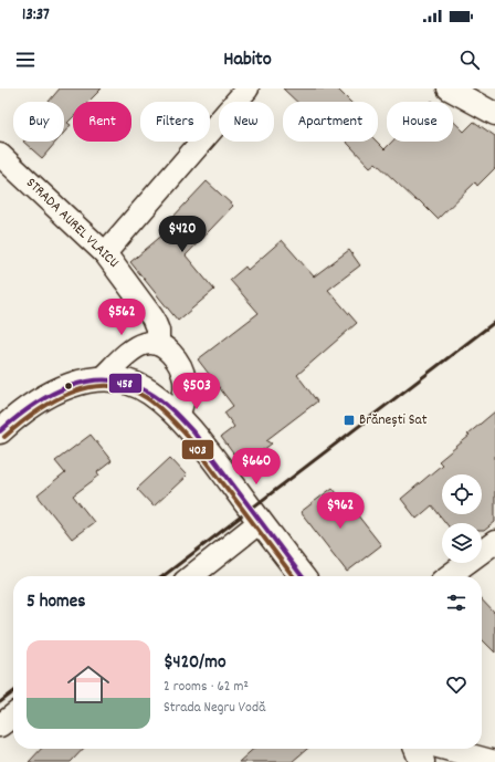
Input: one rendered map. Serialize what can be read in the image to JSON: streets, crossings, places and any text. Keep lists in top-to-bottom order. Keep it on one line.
{"streets":{"street":["STRADA AUREL VLAICU"]},"places":{"transit":["Brănești Sat"]},"lines":["transit line 458","transit line 403"],"page":{"status":"13:37","header":"Habito","chip":["Buy","Rent","Filters","New","Apartment","House"],"price":["$420","$562","$503","$660","$962"],"heading":"5 homes","list":[{"name":"$420/mo","note":"2 rooms · 62 m² · Strada Negru Vodă"}]}}
